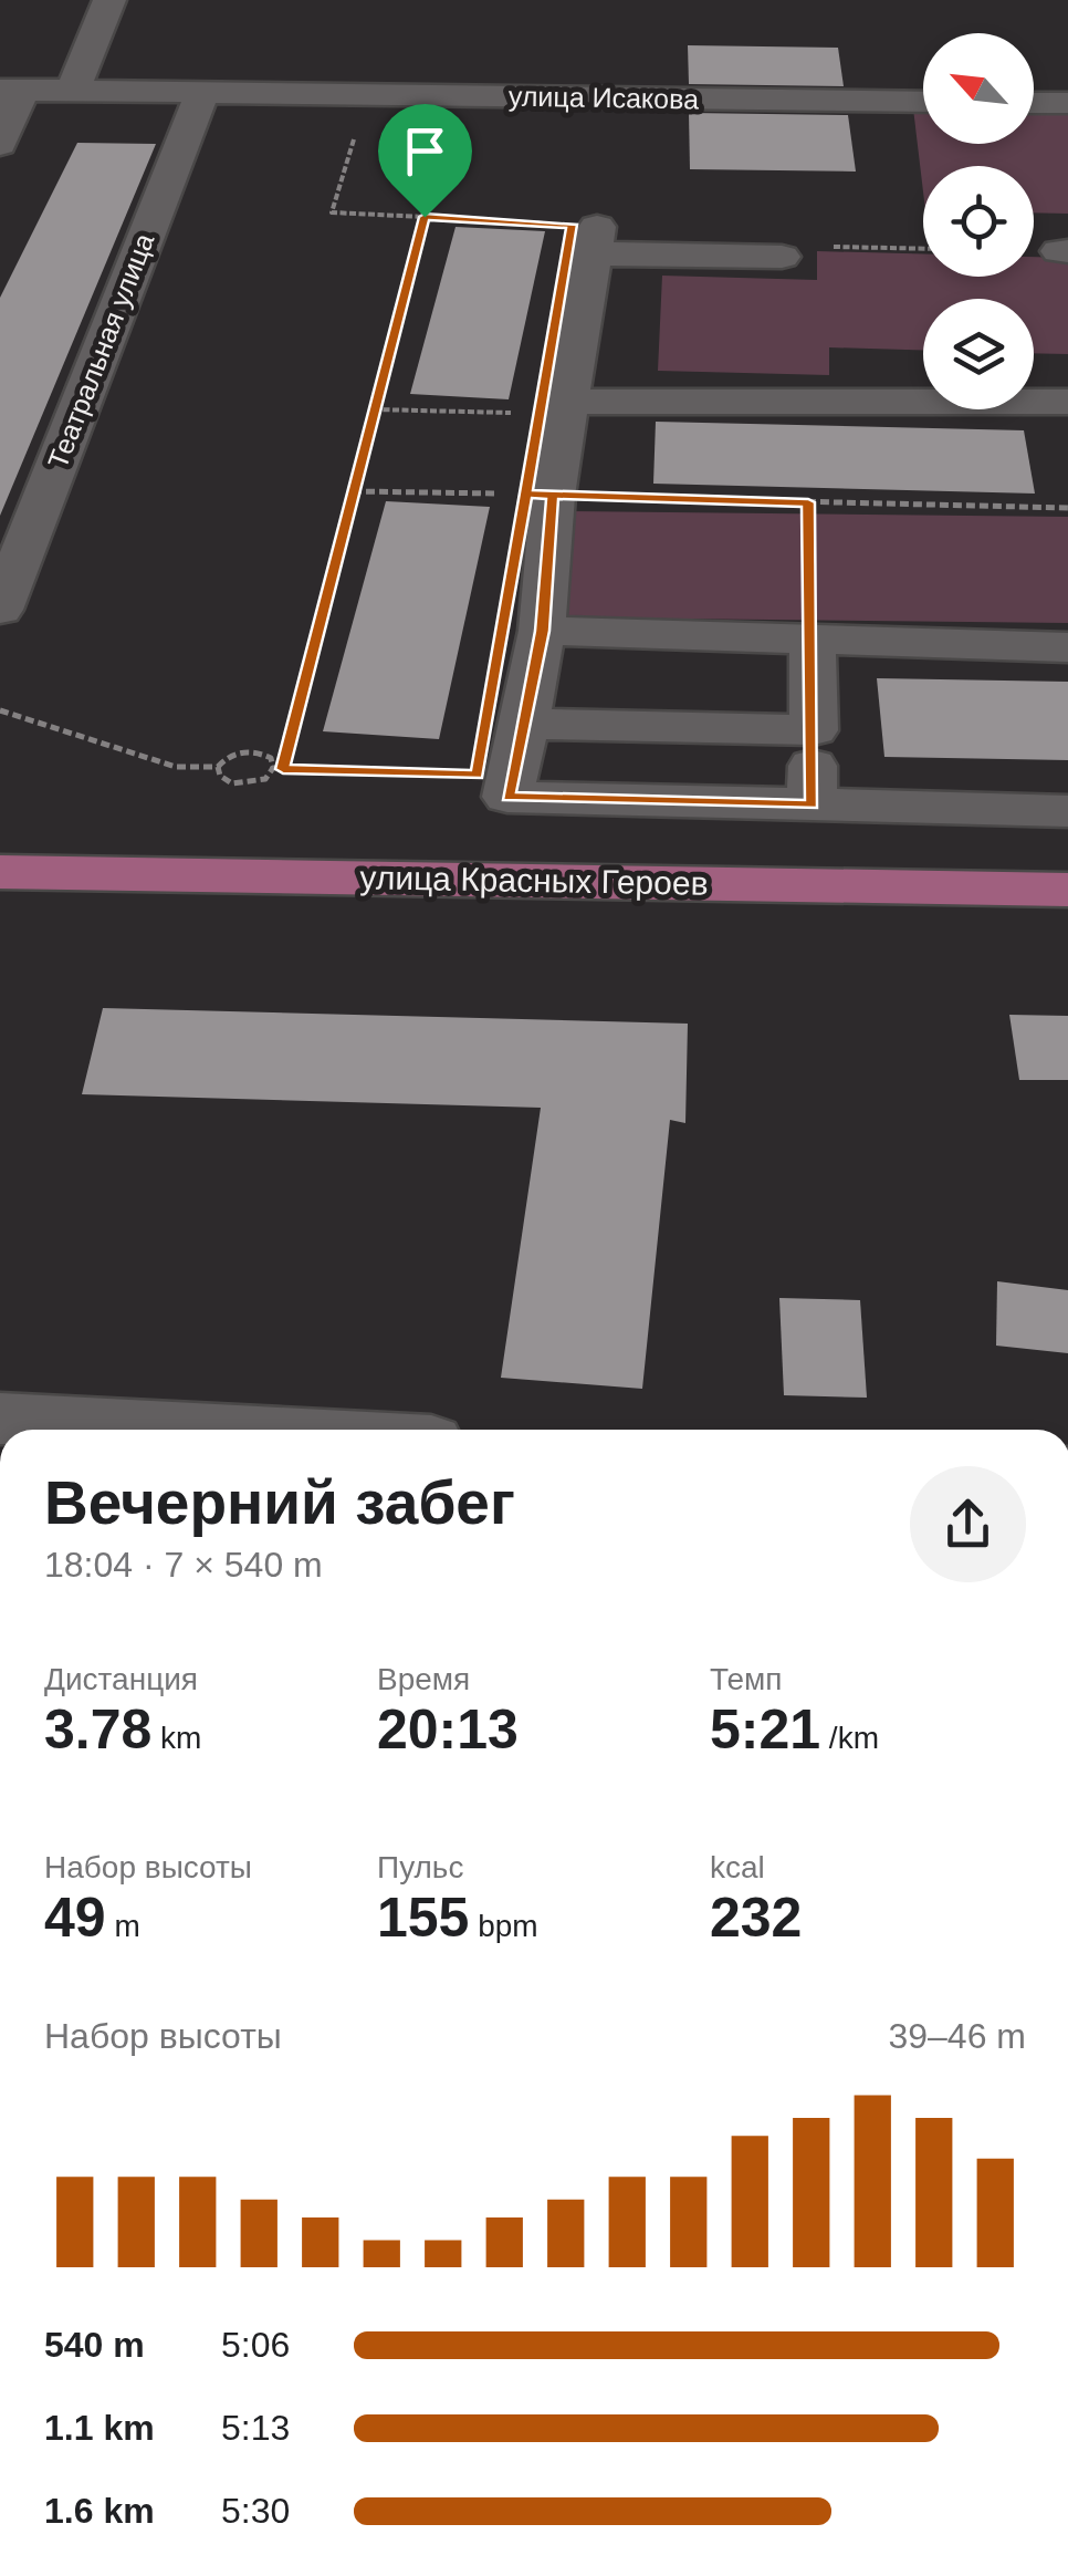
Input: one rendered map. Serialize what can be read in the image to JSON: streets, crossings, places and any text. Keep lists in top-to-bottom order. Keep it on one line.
{"streets":{"main road":["улица Красных Героев"],"street":["улица Исакова","Театральная улица"]},"crossings":[["улица Исакова","Театральная улица"]],"north":"top left","page":{"heading":["Вечерний забег","18:04 · 7 × 540 m"],"stats":[["Дистанция","3.78 km"],["Время","20:13"],["Темп","5:21 /km"],["Набор высоты","49 m"],["Пульс","155 bpm"],["kcal","232"]],"chart":["Набор высоты","39–46 m"],"list":[{"name":"540 m","note":"5:06"},{"name":"1.1 km","note":"5:13"},{"name":"1.6 km","note":"5:30"}]}}
